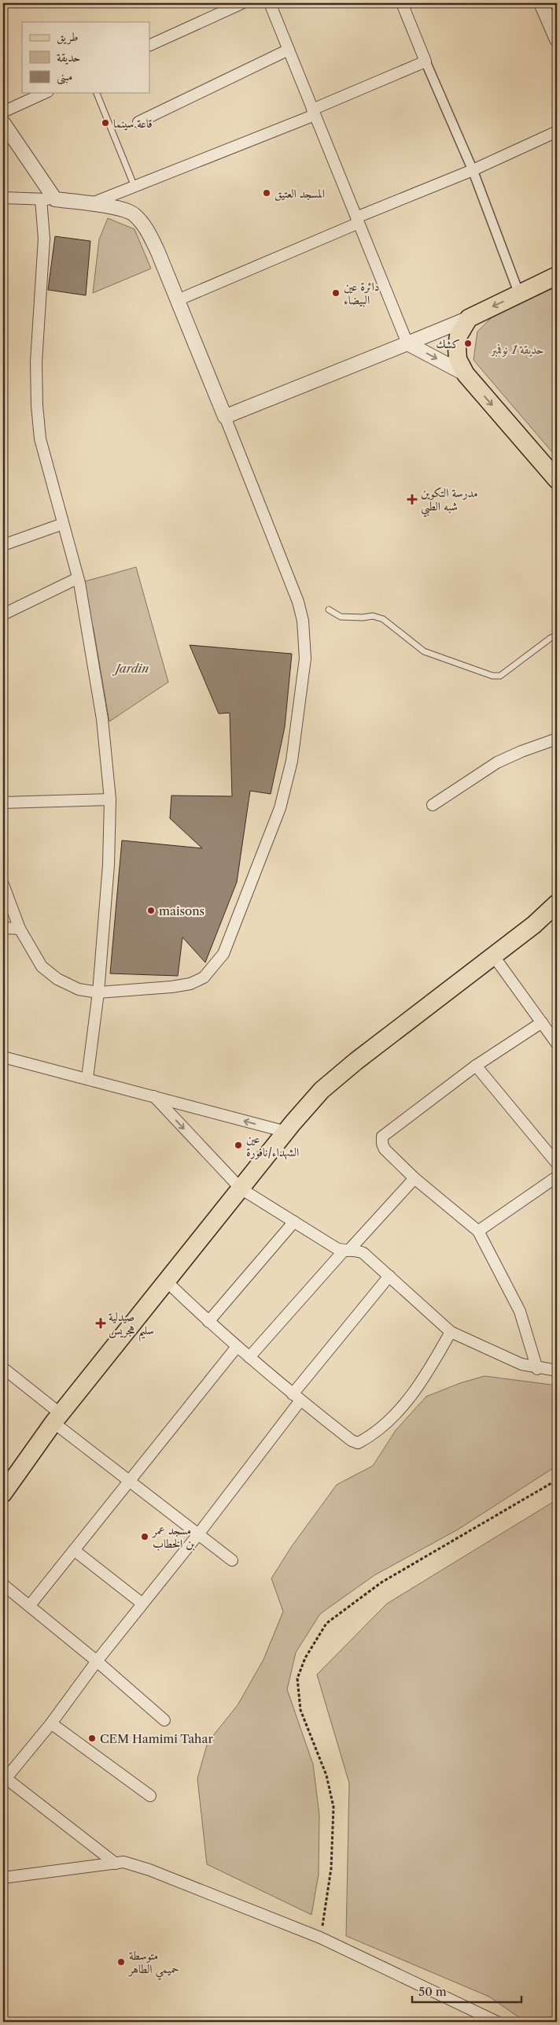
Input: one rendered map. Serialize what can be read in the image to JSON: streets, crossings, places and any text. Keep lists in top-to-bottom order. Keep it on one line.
{"parks":["حديقة 1 نوفمبر","Jardin"],"places":{"other":["قاعة سينما","المسجد العتيق","دائرة عين البيضاء","كشك","maisons","عين الشهداء/نافورة","مسجد عمر بن الخطاب","CEM Hamimi Tahar","متوسطة حميمي الطاهر"],"health":["مدرسة التكوين شبه الطبي","صيدلية سليم هجريس"]},"legend":["طريق","حديقة","مبنى"],"scale_bar":"50 m"}
